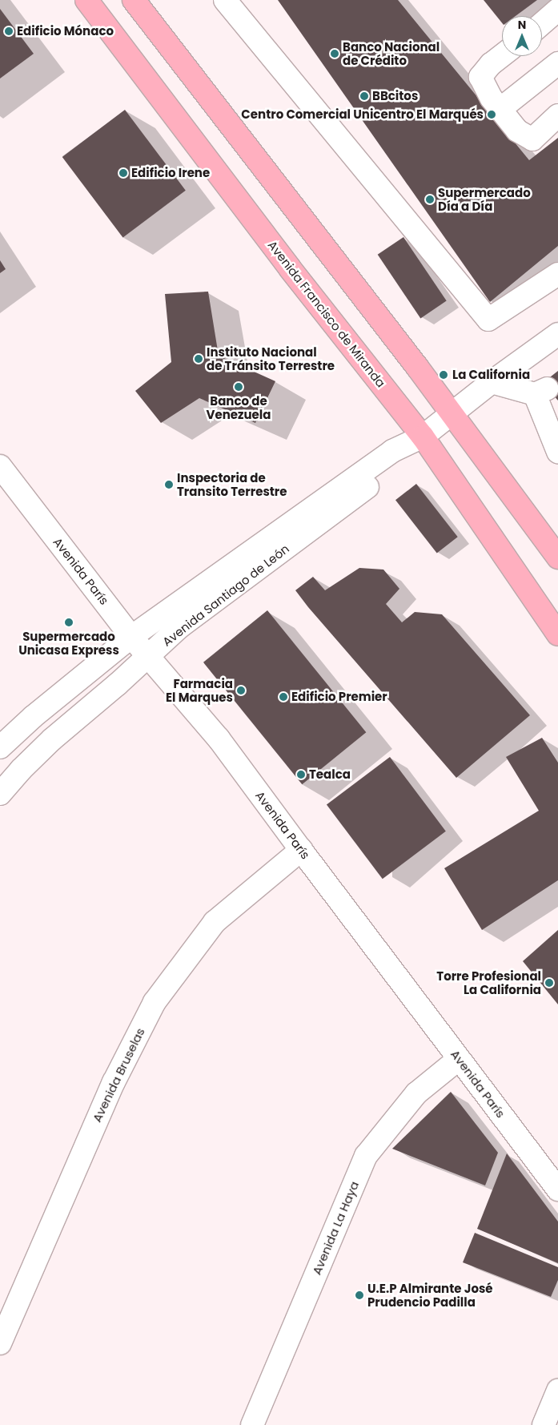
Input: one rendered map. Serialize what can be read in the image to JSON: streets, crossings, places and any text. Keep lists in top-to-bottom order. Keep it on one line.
{"streets":{"main road":["Avenida Francisco de Miranda"],"street":["Avenida París","Avenida Santiago de León","Avenida Bruselas","Avenida La Haya"]},"crossings":[["Avenida Francisco de Miranda","Avenida Santiago de León"],["Avenida París","Avenida Santiago de León"],["Avenida París","Avenida Bruselas"],["Avenida París","Avenida La Haya"]],"places":["Edificio Mónaco","Banco Nacional de Crédito","BBcitos","Centro Comercial Unicentro El Marqués","Edificio Irene","Supermercado Día a Día","Instituto Nacional de Tránsito Terrestre","La California","Banco de Venezuela","Inspectoria de Transito Terrestre","Supermercado Unicasa Express","Farmacia El Marques","Edificio Premier","Tealca","Torre Profesional La California","U.E.P Almirante José Prudencio Padilla"],"north":"top"}
